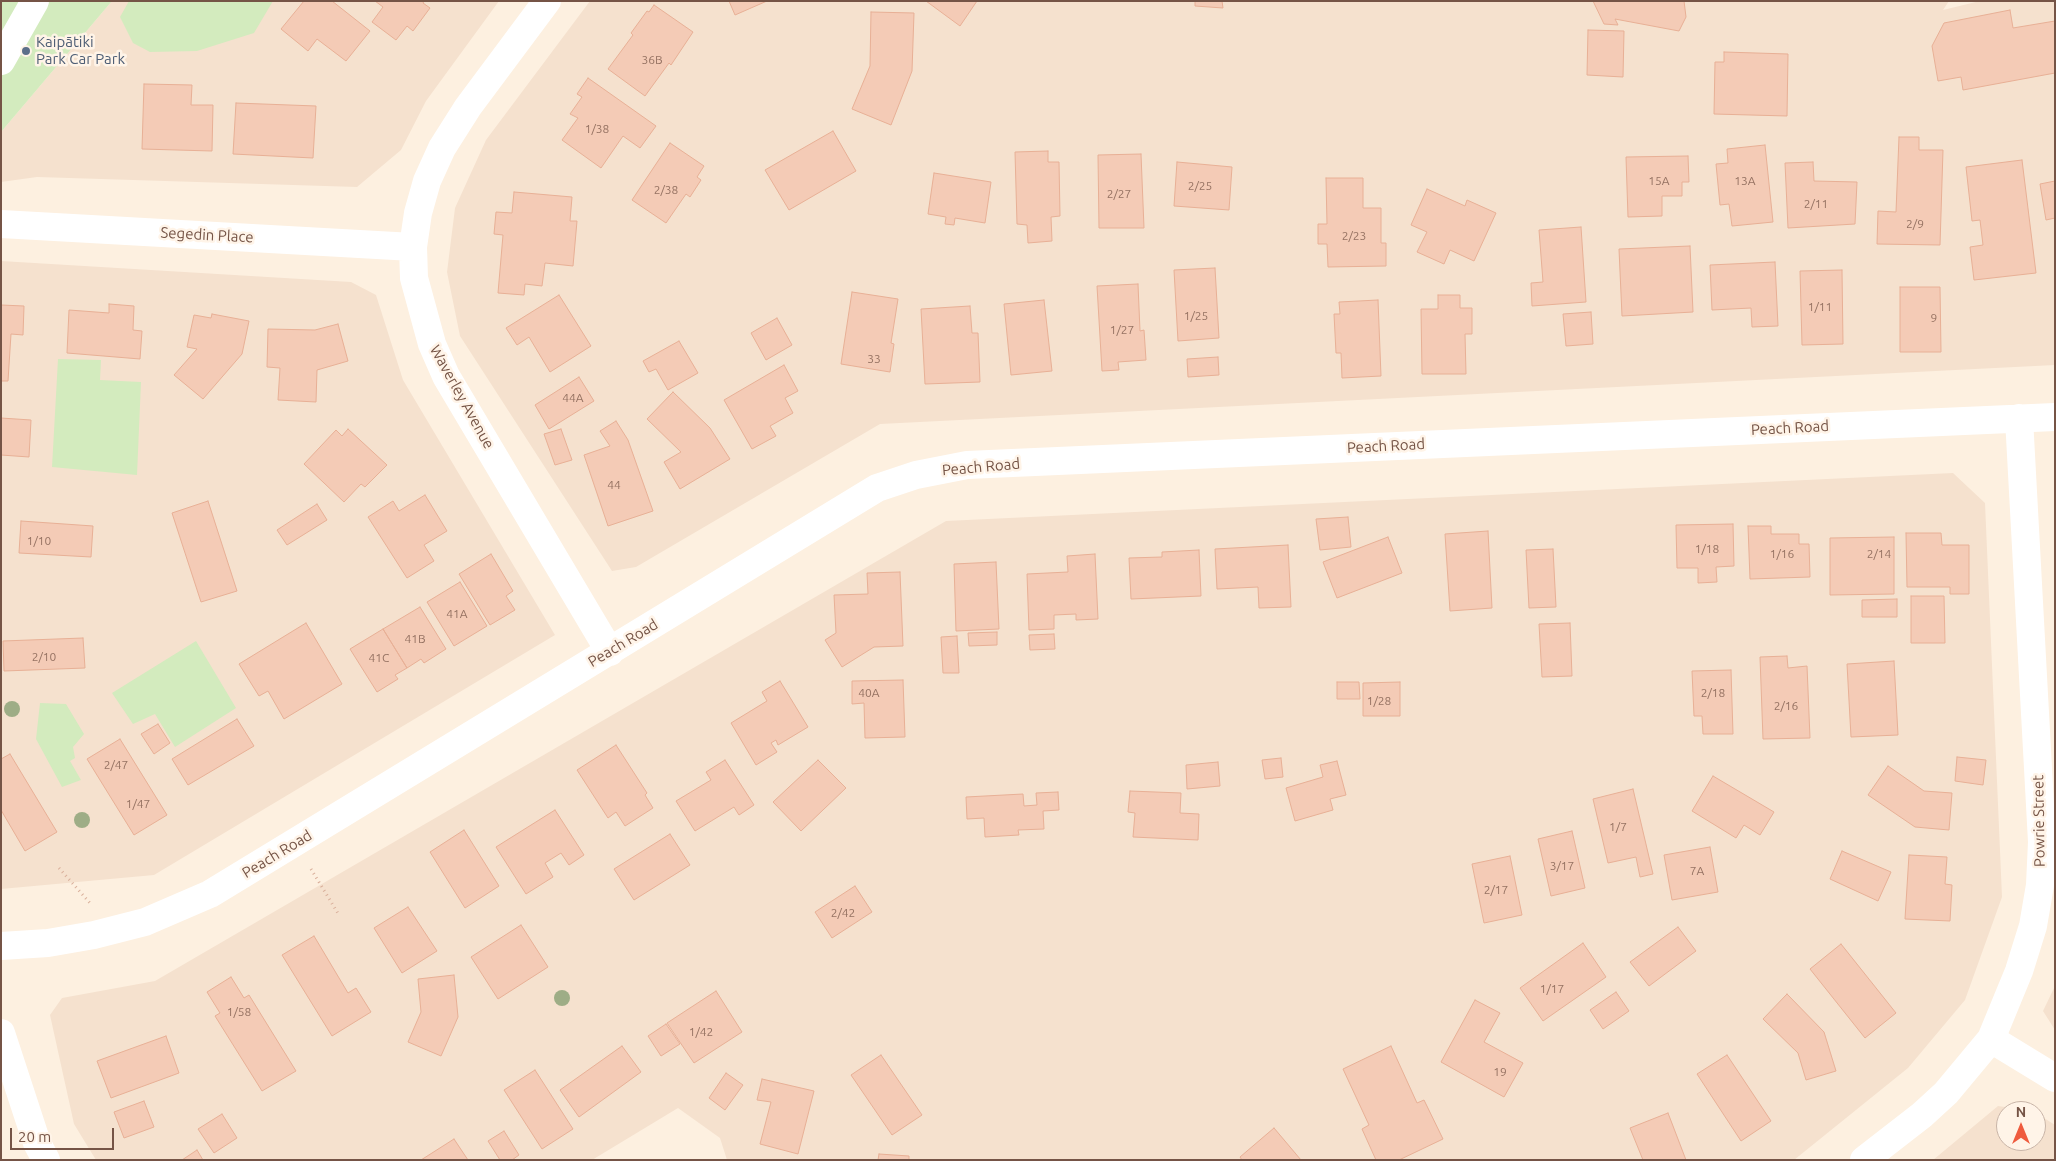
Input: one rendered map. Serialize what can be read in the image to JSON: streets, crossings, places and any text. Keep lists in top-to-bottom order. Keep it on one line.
{"streets":{"street":["Segedin Place","Waverley Avenue","Peach Road","Powrie Street"]},"crossings":[["Segedin Place","Waverley Avenue"],["Waverley Avenue","Peach Road"],["Peach Road","Powrie Street"]],"places":["Kaipātiki Park Car Park"],"house_numbers":["36B","1/38","15A","13A","2/25","2/38","2/27","2/11","2/9","2/23","1/11","1/25","9","1/27","33","44A","44","1/10","1/18","1/16","2/14","41A","41B","2/10","41C","40A","2/18","1/28","2/16","2/47","1/47","1/7","3/17","7A","2/17","2/42","1/17","1/58","1/42","19"],"scale_bar":"20 m","north":"top"}
